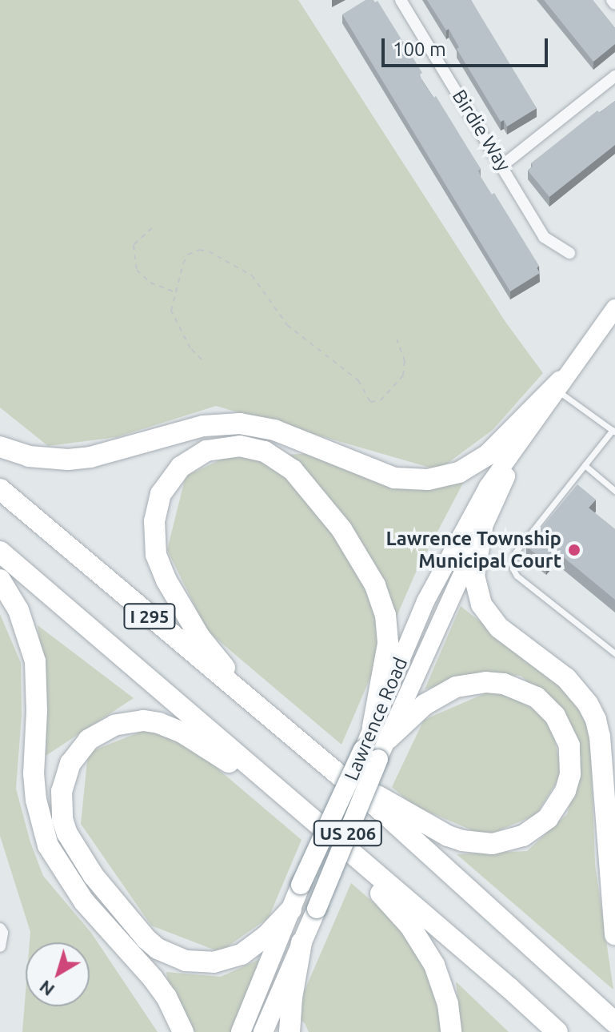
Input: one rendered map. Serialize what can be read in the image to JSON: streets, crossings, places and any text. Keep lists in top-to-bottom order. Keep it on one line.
{"streets":{"highway":["I 295","Lawrence Road","US 206"],"street":["Birdie Way"]},"places":["Lawrence Township Municipal Court"],"scale_bar":"100 m","north":"bottom left"}
